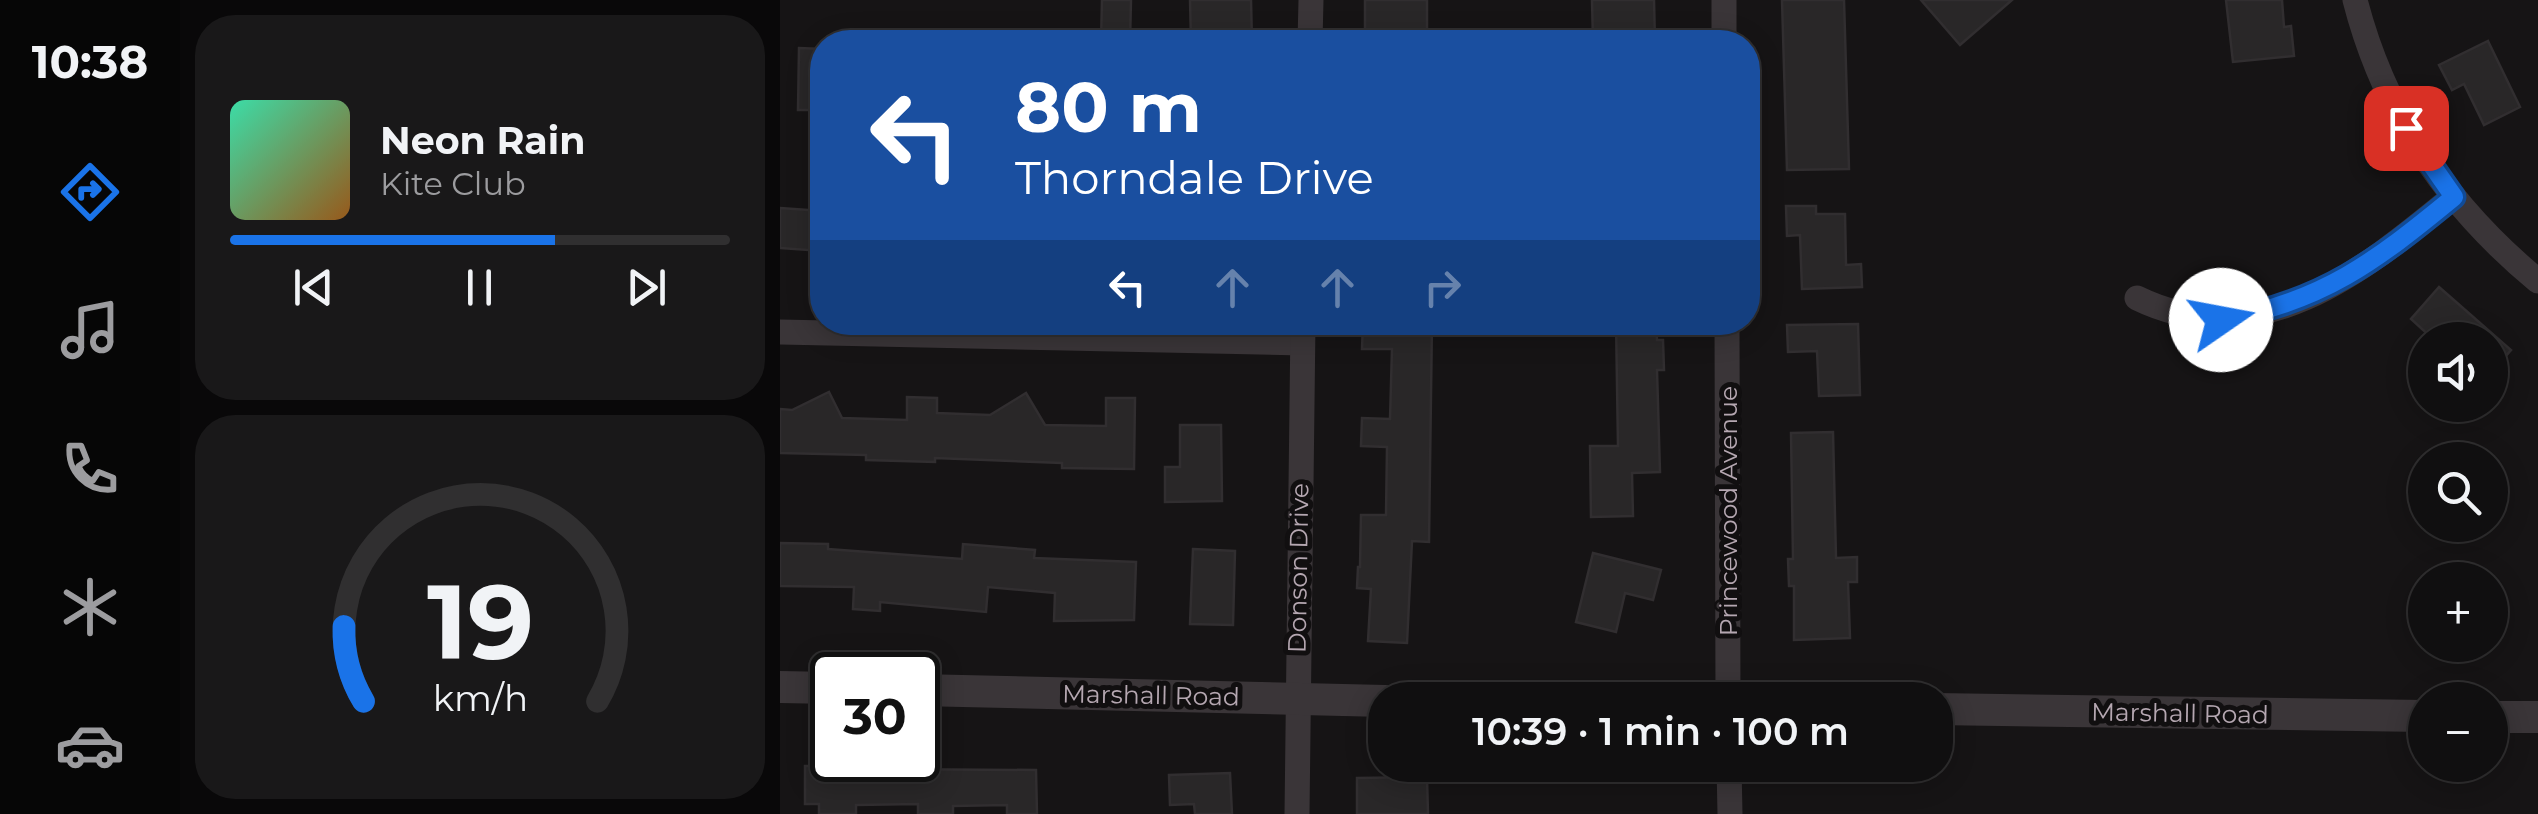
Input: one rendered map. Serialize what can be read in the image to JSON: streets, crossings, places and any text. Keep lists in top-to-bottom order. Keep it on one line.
{"streets":{"street":["Princewood Avenue","Donson Drive","Marshall Road"]},"crossings":[["Donson Drive","Marshall Road"]],"page":{"tabs":"10:38","turn":["80 m","Thorndale Drive"],"song":["Neon Rain","Kite Club"],"map_buttons":["+","−"],"limit":"30","trip":"10:39 · 1 min · 100 m","gauge":["19","km/h"]}}
